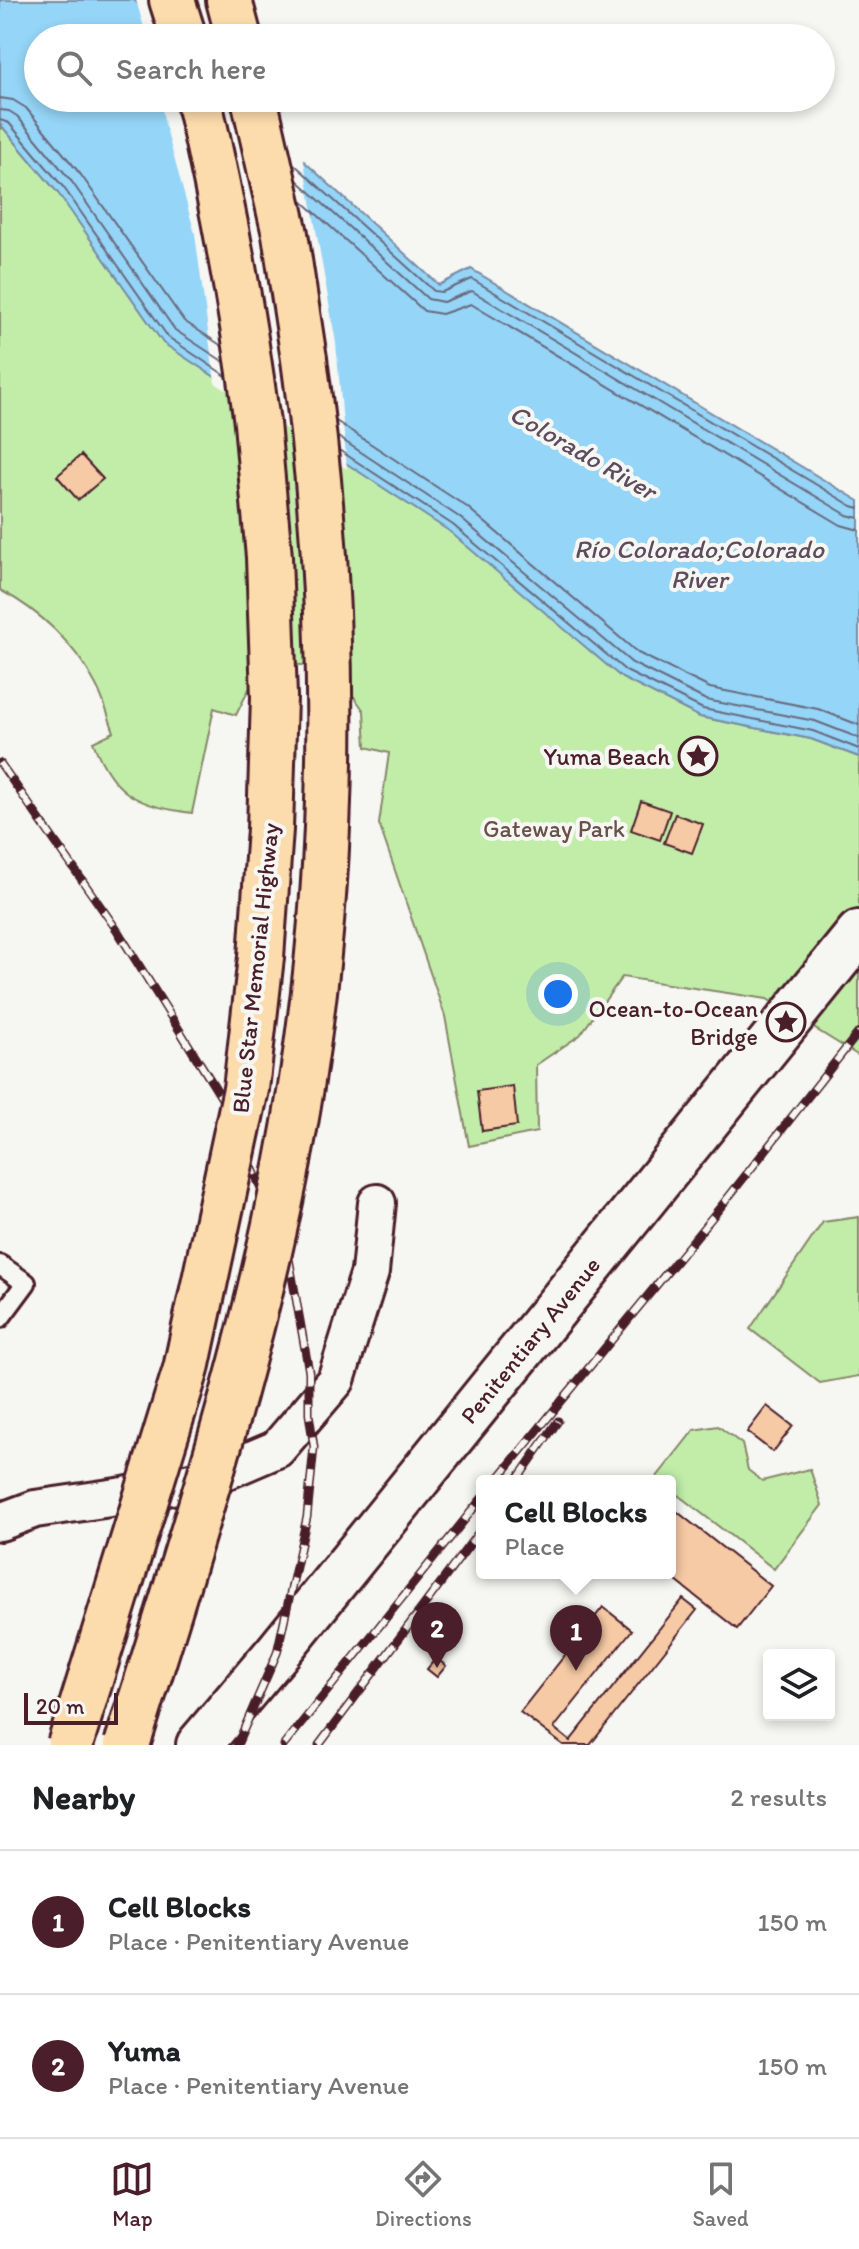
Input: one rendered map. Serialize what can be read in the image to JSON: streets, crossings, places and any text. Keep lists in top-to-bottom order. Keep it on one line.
{"streets":{"highway":["Blue Star Memorial Highway"],"street":["Penitentiary Avenue"]},"water":["Colorado River","Río Colorado;Colorado River"],"parks":["Gateway Park"],"places":{"place":["Yuma Beach","Ocean-to-Ocean Bridge"]},"scale_bar":"20 m","page":{"search":"Search here","popup":["Cell Blocks","Place"],"pins":["2","1"],"scale":"20 m","heading":["Nearby","2 results"],"list":[{"mark":"1","name":"Cell Blocks","note":"Place · Penitentiary Avenue","value":"150 m"},{"mark":"2","name":"Yuma","note":"Place · Penitentiary Avenue","value":"150 m"}],"nav":["Map","Directions","Saved"]}}
